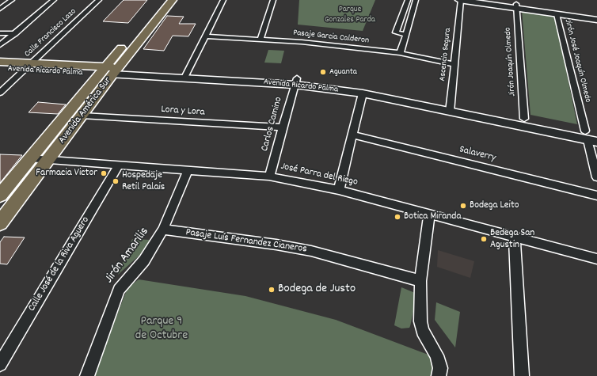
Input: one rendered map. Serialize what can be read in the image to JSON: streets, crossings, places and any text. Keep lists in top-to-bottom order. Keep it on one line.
{"streets":{"main road":["Avenida Ricardo Palma","Avenida América Sur"],"street":["Calle Francisco Lazo","Pasaje Garcia Calderon","Ascencio Segura","Jirón José Joaquín Olmedo","Jirón Joaquín Olmedo","Lora y Lora","Carlos Camino","Salaverry","José Parra del Riego","Pasaje Luís Fernandez Cianeros","Jirón Amarilis","Calle José de la Riva Aguero"]},"crossings":[["Calle Francisco Lazo","Avenida Ricardo Palma"],["Pasaje Garcia Calderon","Ascencio Segura"],["Ascencio Segura","Avenida Ricardo Palma"],["Jirón José Joaquín Olmedo","Avenida Ricardo Palma"],["Jirón Joaquín Olmedo","Avenida Ricardo Palma"],["Avenida Ricardo Palma","Avenida América Sur"],["Avenida Ricardo Palma","Carlos Camino"],["Avenida América Sur","Lora y Lora"],["Avenida América Sur","José Parra del Riego"],["Lora y Lora","Carlos Camino"],["Carlos Camino","José Parra del Riego"],["José Parra del Riego","Jirón Amarilis"],["José Parra del Riego","Calle José de la Riva Aguero"],["Pasaje Luís Fernandez Cianeros","Jirón Amarilis"]],"parks":["Parque Gonzales Parda","Parque 9 de Octubre"],"places":["Aguanta","Farmacia Victor","Hospedaje Retil Palais","Bodega Leito","Botica Miranda","Bedega San Agustin","Bodega de Justo"]}
